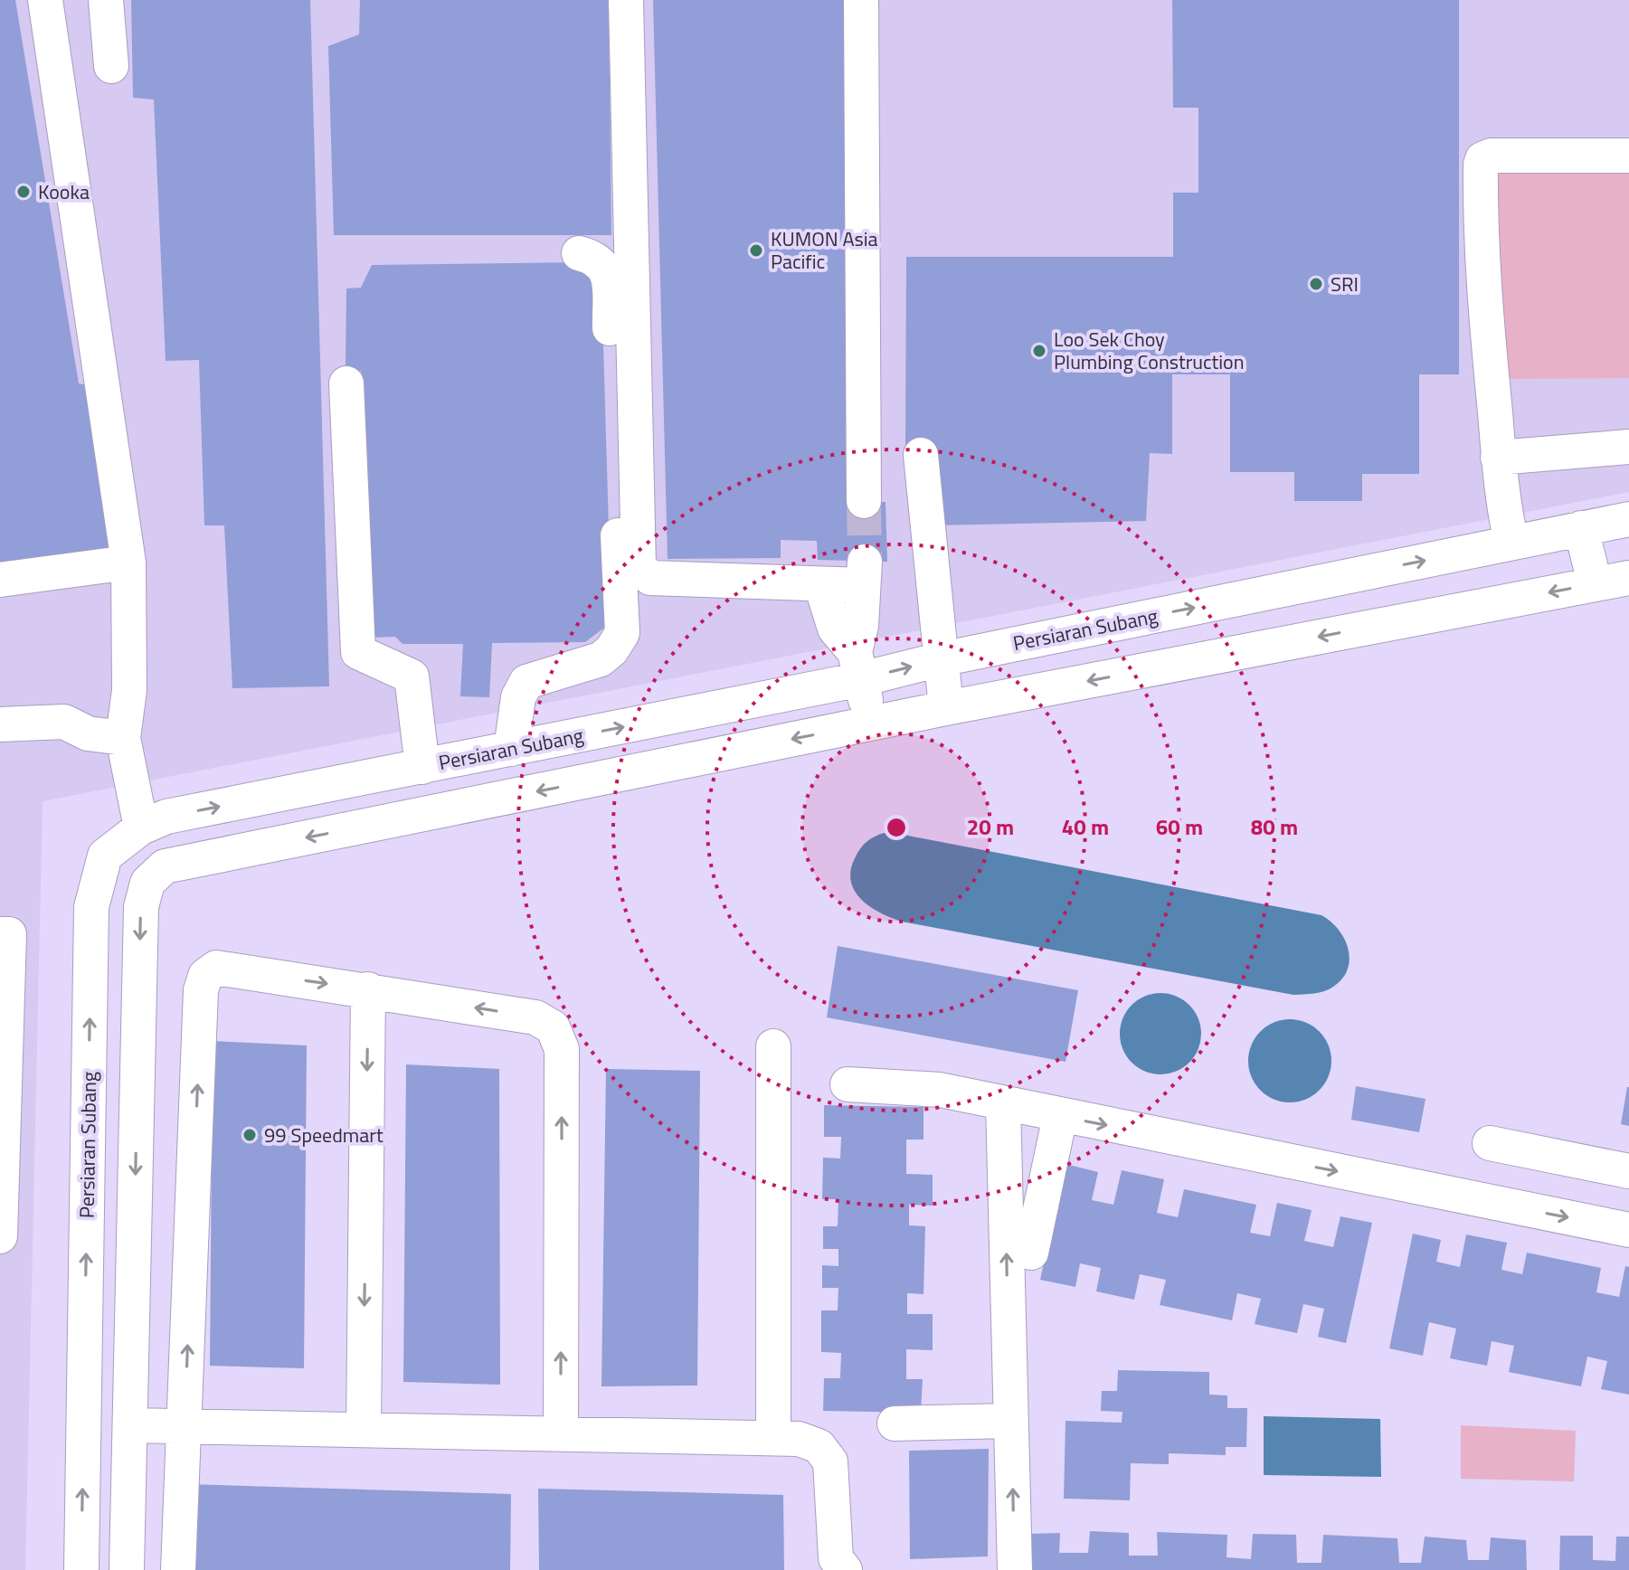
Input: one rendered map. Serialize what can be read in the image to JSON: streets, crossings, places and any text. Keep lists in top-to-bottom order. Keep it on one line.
{"streets":{"street":["Persiaran Subang"]},"one_way":["Persiaran Subang"],"places":["Kooka","KUMON Asia Pacific","SRI","Loo Sek Choy Plumbing Construction","99 Speedmart"],"rings":["20 m","40 m","60 m","80 m"]}
